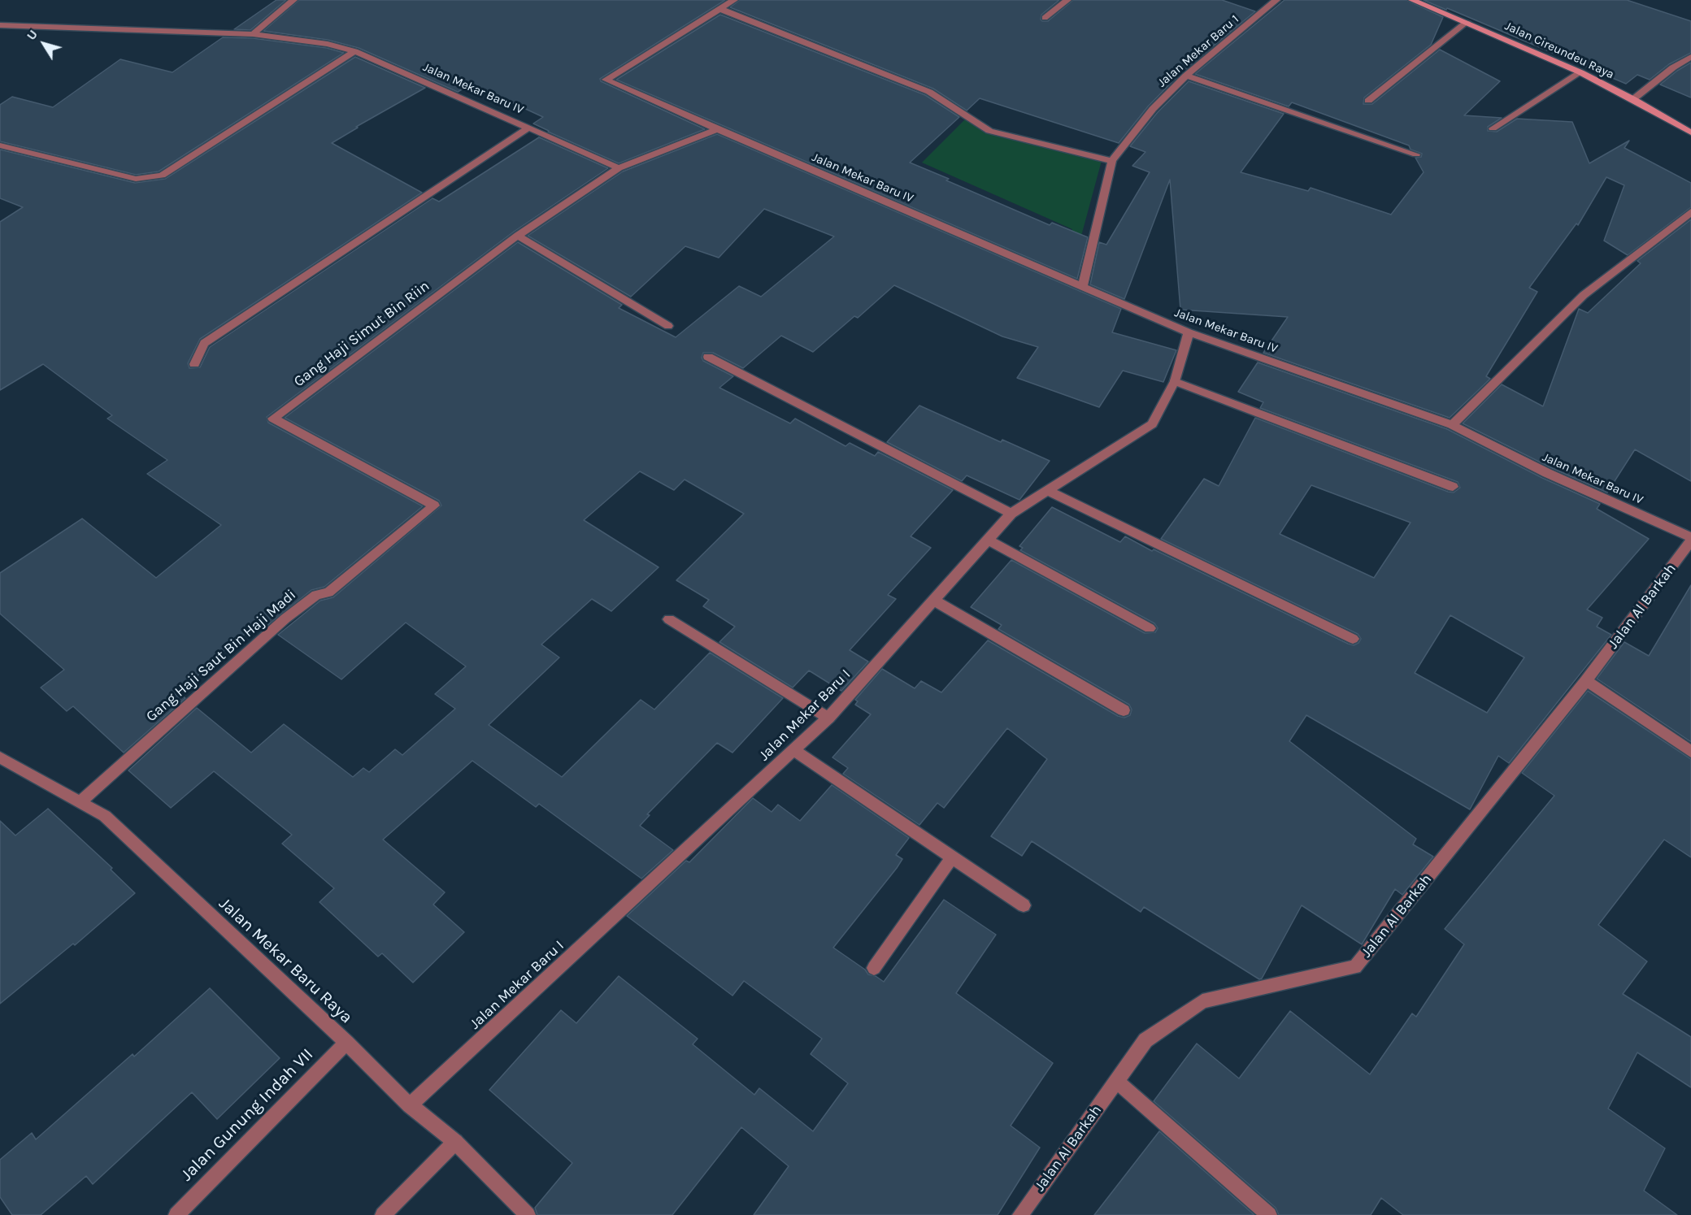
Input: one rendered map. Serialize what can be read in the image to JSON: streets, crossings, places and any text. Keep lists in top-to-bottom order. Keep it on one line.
{"streets":{"main road":["Jalan Cireundeu Raya"],"street":["Jalan Mekar Baru 1","Jalan Mekar Baru IV","Gang Haji Simut Bin Riin","Jalan Al Barkah","Gang Haji Saut Bin Haji Madi","Jalan Mekar Baru I","Jalan Mekar Baru Raya","Jalan Gunung Indah VII"]},"crossings":[["Jalan Mekar Baru 1","Jalan Mekar Baru IV"],["Jalan Mekar Baru IV","Gang Haji Simut Bin Riin"],["Jalan Mekar Baru IV","Jalan Al Barkah"],["Jalan Mekar Baru IV","Jalan Mekar Baru I"],["Gang Haji Simut Bin Riin","Gang Haji Saut Bin Haji Madi"],["Gang Haji Saut Bin Haji Madi","Jalan Mekar Baru Raya"],["Jalan Mekar Baru I","Jalan Mekar Baru Raya"],["Jalan Mekar Baru Raya","Jalan Gunung Indah VII"]],"north":"top left"}
